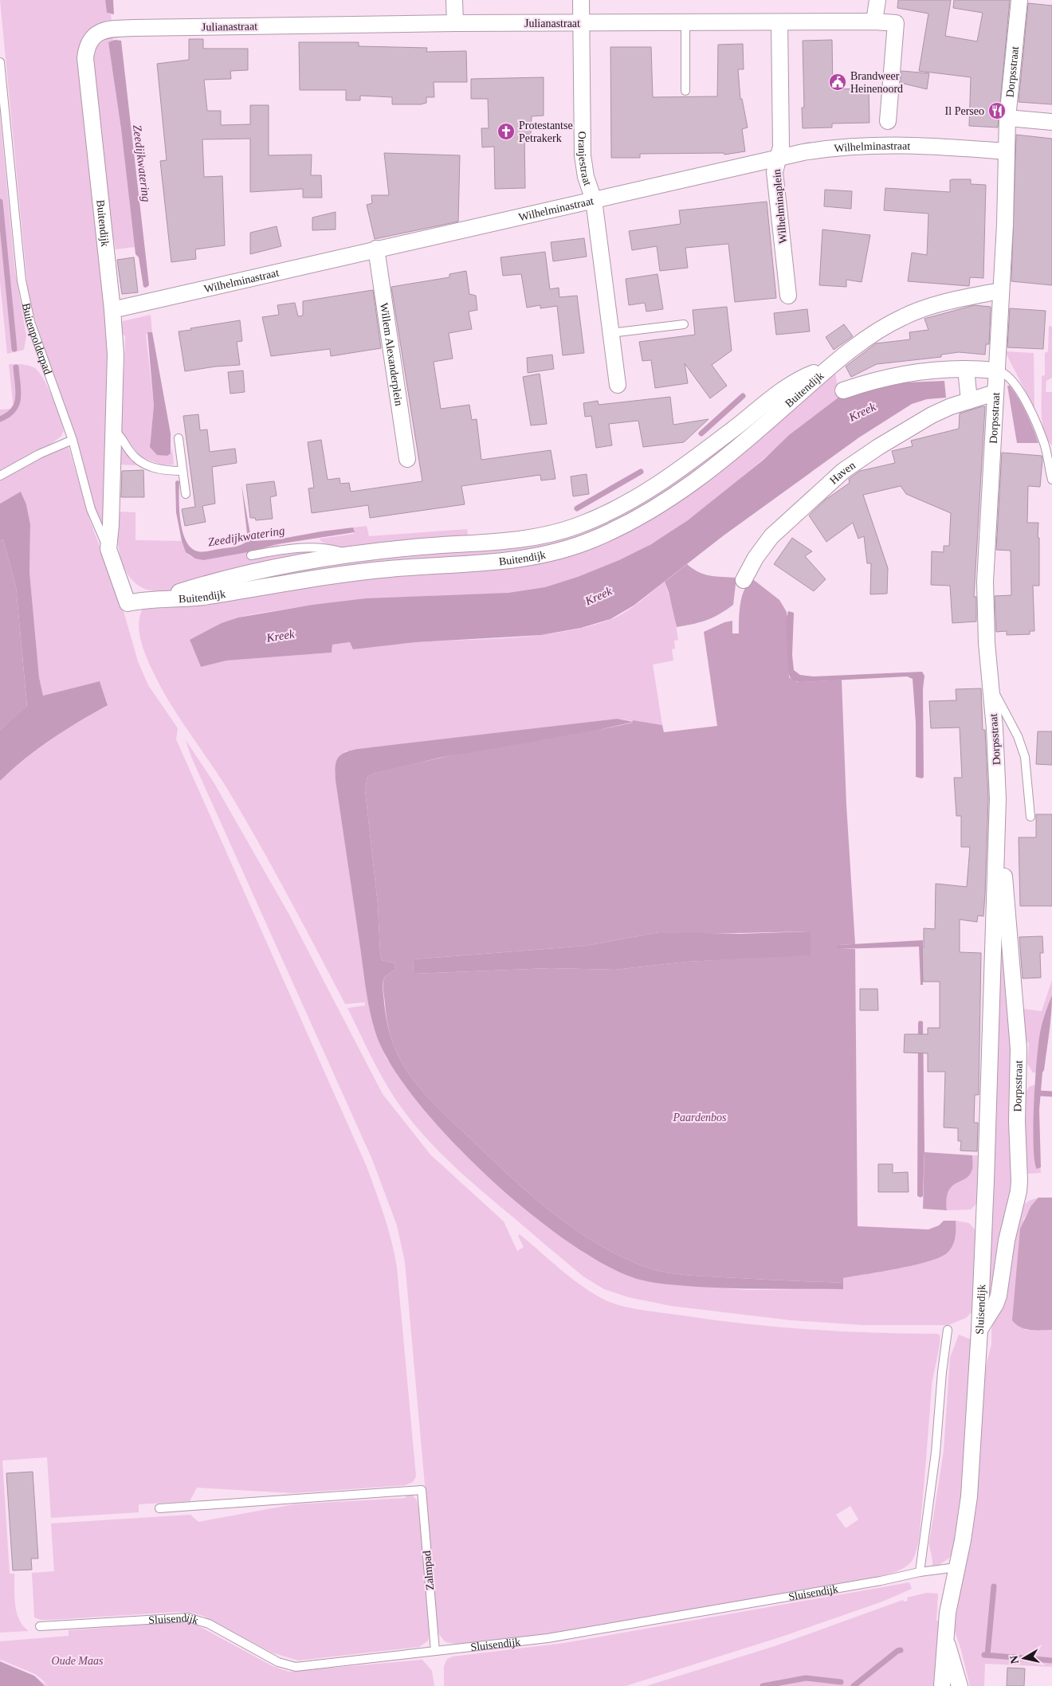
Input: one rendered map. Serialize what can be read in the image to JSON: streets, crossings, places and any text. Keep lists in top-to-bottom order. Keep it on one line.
{"streets":{"street":["Julianastraat","Dorpsstraat","Wilhelminastraat","Oranjestraat","Wilhelminaplein","Buitendijk","Buitenpolderpad","Willem Alexanderplein","Haven","Sluisendijk"],"lane":["Zalmpad"]},"crossings":[["Julianastraat","Oranjestraat"],["Julianastraat","Wilhelminaplein"],["Julianastraat","Buitendijk"],["Dorpsstraat","Wilhelminastraat"],["Dorpsstraat","Buitendijk"],["Dorpsstraat","Haven"],["Dorpsstraat","Sluisendijk"],["Wilhelminastraat","Oranjestraat"],["Wilhelminastraat","Wilhelminaplein"],["Wilhelminastraat","Buitendijk"],["Wilhelminastraat","Willem Alexanderplein"],["Buitendijk","Buitenpolderpad"],["Sluisendijk","Zalmpad"]],"water":["Zeedijkwatering","Kreek"],"parks":["Paardenbos","Oude Maas"],"places":{"public building":["Brandweer Heinenoord"],"restaurant":["Il Perseo"],"church":["Protestantse Petrakerk"]},"north":"left"}
